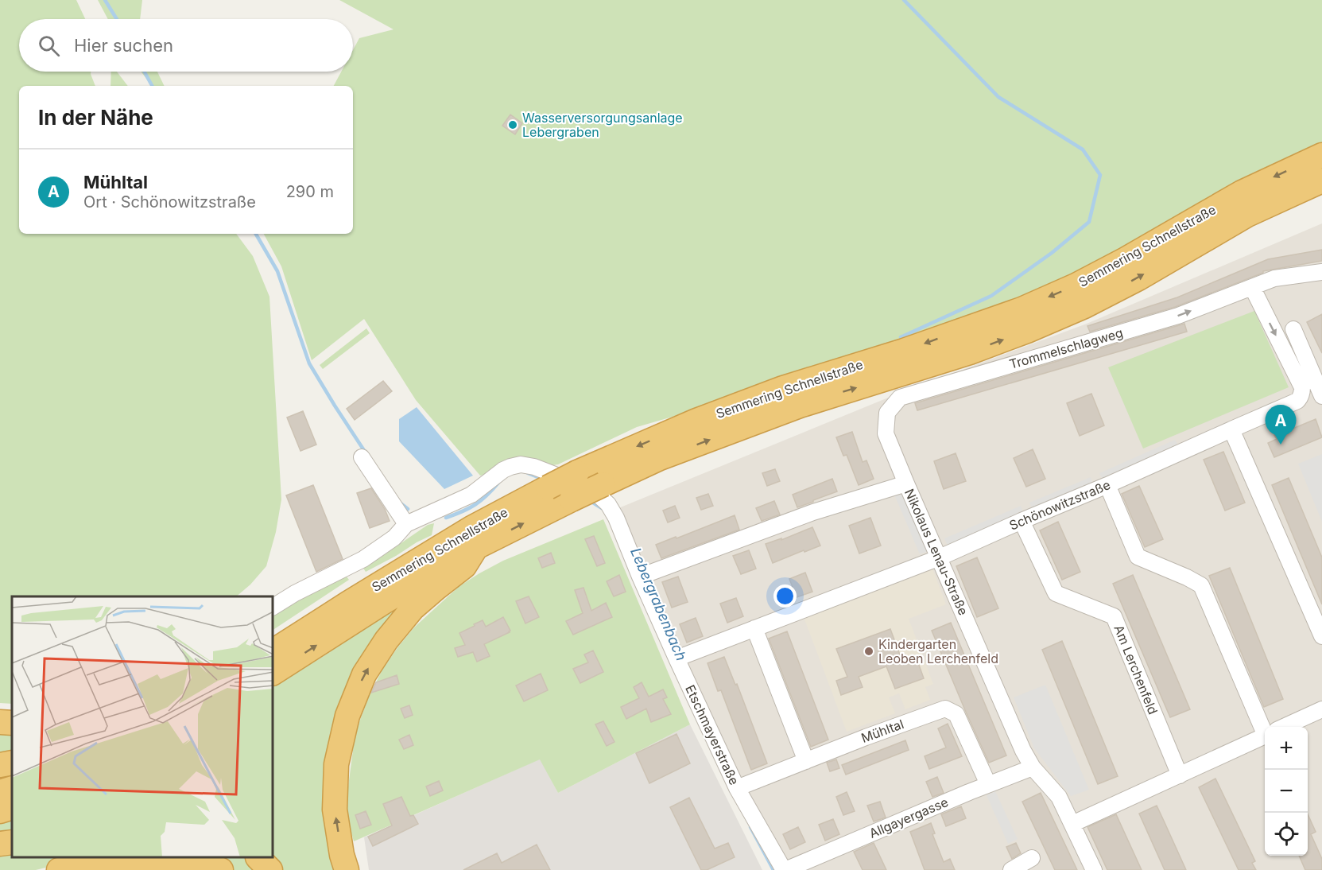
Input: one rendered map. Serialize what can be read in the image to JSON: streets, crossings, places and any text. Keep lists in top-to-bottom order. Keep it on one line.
{"streets":{"highway":["Semmering Schnellstraße"],"street":["Trommelschlagweg","Schönowitzstraße","Nikolaus Lenau-Straße","Am Lerchenfeld","Mühltal","Etschmayerstraße","Allgayergasse"]},"crossings":[["Trommelschlagweg","Schönowitzstraße"],["Trommelschlagweg","Nikolaus Lenau-Straße"],["Schönowitzstraße","Nikolaus Lenau-Straße"],["Schönowitzstraße","Am Lerchenfeld"],["Schönowitzstraße","Etschmayerstraße"],["Nikolaus Lenau-Straße","Etschmayerstraße"],["Nikolaus Lenau-Straße","Allgayergasse"],["Mühltal","Etschmayerstraße"],["Mühltal","Allgayergasse"],["Etschmayerstraße","Allgayergasse"]],"one_way":["Trommelschlagweg"],"water":["Lebergrabenbach"],"places":["Wasserversorgungsanlage Lebergraben","Kindergarten Leoben Lerchenfeld"],"page":{"search":"Hier suchen","heading":"In der Nähe","list":[{"mark":"A","name":"Mühltal","note":"Ort · Schönowitzstraße","value":"290 m"}],"pins":"A","map_buttons":["+","−"]}}
